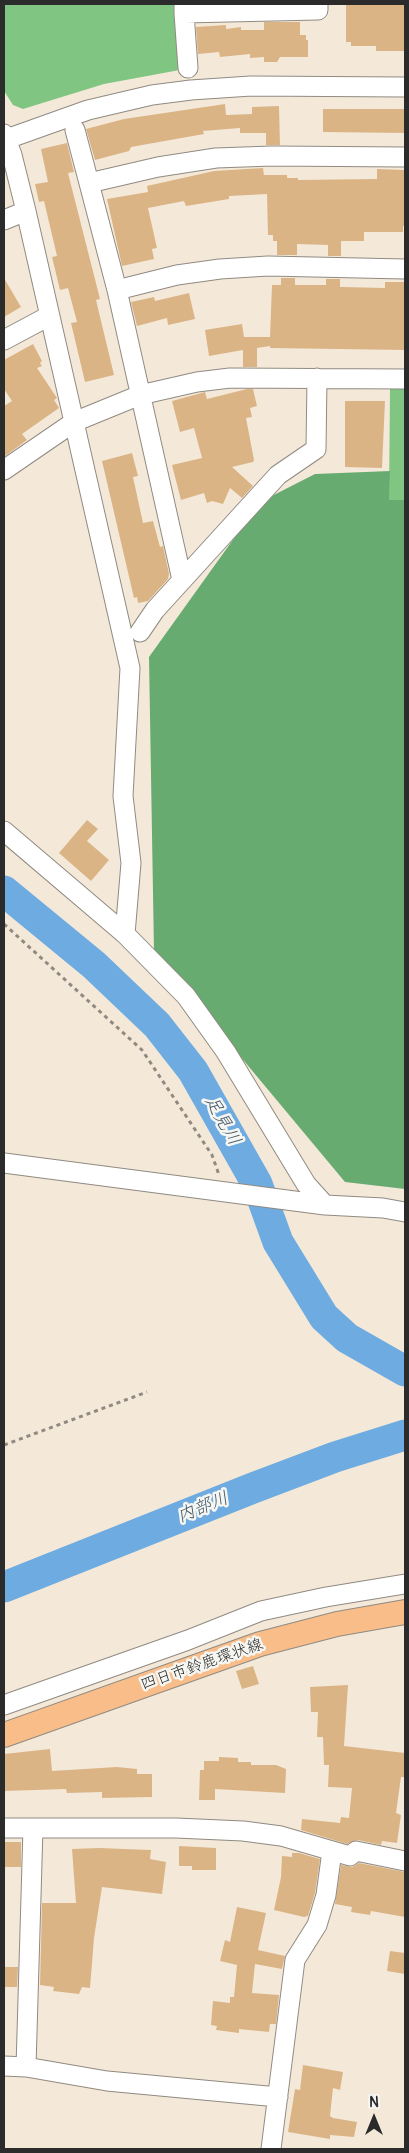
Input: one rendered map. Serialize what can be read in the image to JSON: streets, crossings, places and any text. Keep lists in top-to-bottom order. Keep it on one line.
{"streets":{"main road":["四日市鈴鹿環状線"]},"water":["足見川","内部川"],"north":"top"}
